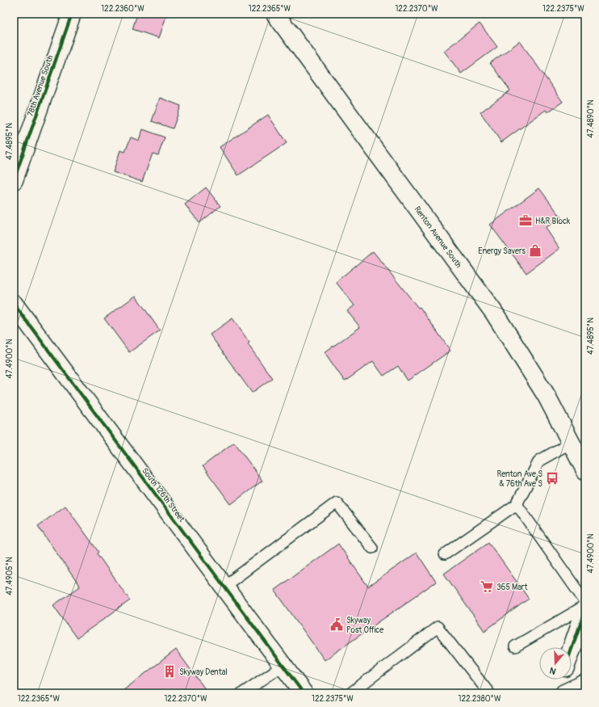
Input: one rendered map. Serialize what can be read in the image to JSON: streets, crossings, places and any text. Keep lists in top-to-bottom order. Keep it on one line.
{"streets":{"street":["78th Avenue South","Renton Avenue South","South 126th Street"]},"places":{"office":["H&R Block"],"shop":["Energy Savers"],"bus stop":["Renton Ave S & 76th Ave S"],"supermarket":["365 Mart"],"public building":["Skyway Post Office"],"building":["Skyway Dental"]},"north":"bottom","coordinates":["122.2360°W","122.2365°W","122.2370°W","122.2375°W","47.4890°N","47.4895°N","47.4900°N","47.4905°N","122.2380°W"]}
